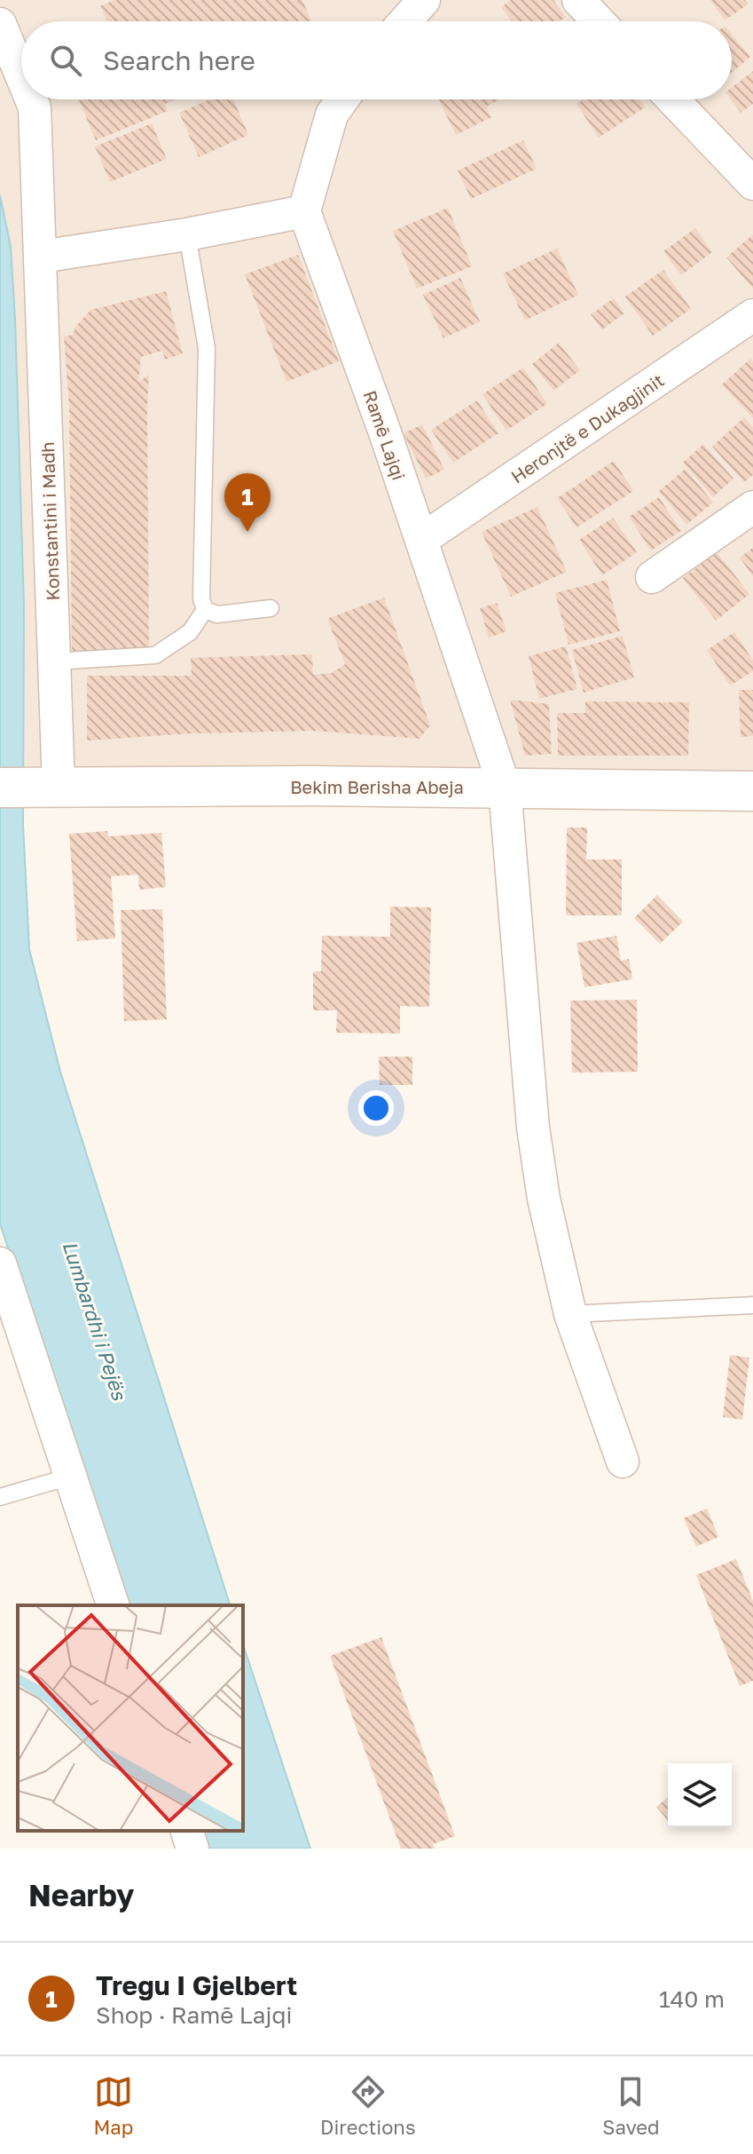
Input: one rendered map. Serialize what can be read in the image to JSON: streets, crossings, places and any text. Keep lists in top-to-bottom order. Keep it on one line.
{"streets":{"street":["Heronjtë e Dukagjinit","Ramē Lajqi","Konstantini i Madh","Bekim Berisha Abeja"]},"crossings":[["Heronjtë e Dukagjinit","Ramē Lajqi"],["Ramē Lajqi","Bekim Berisha Abeja"],["Konstantini i Madh","Bekim Berisha Abeja"]],"water":["Lumbardhi i Pejës"],"page":{"search":"Search here","pins":"1","heading":"Nearby","list":[{"mark":"1","name":"Tregu I Gjelbert","note":"Shop · Ramē Lajqi","value":"140 m"}],"nav":["Map","Directions","Saved"]}}
